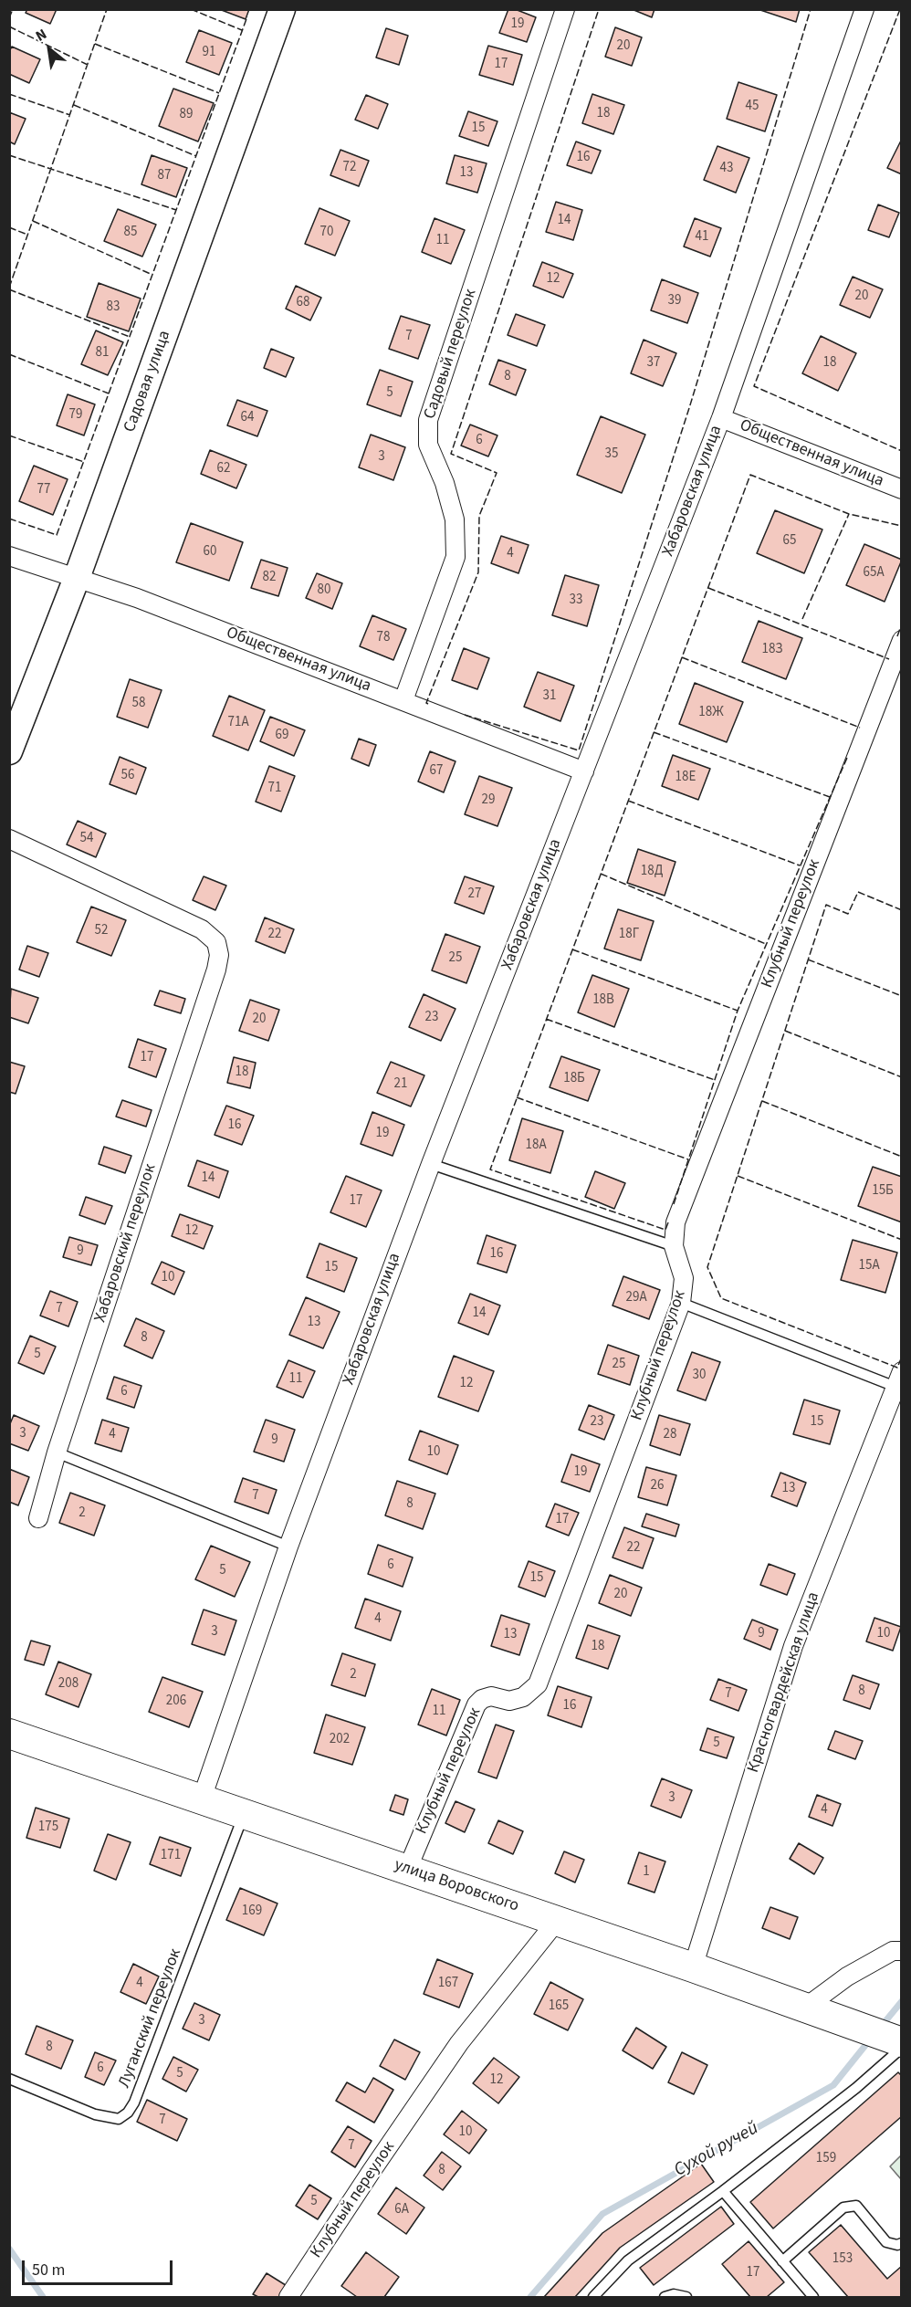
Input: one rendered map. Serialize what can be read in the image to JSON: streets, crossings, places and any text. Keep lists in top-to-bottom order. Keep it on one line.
{"streets":{"main road":["улица Воровского"],"street":["Садовый переулок","Садовая улица","Общественная улица","Хабаровская улица","Клубный переулок","Хабаровский переулок","Красногвардейская улица"],"lane":["Луганский переулок"]},"crossings":[["Садовый переулок","Общественная улица"],["Садовая улица","Общественная улица"],["Общественная улица","Хабаровская улица"],["Хабаровская улица","улица Воровского"],["Клубный переулок","улица Воровского"],["Красногвардейская улица","улица Воровского"],["улица Воровского","Луганский переулок"]],"water":["Сухой ручей"],"house_numbers":["19","20","91","17","45","18","89","15","16","72","43","13","87","14","85","70","41","11","12","20","39","68","83","7","81","37","18","8","5","79","64","6","35","3","62","77","65","60","4","65А","82","80","33","78","18З","31","58","18Ж","71А","69","67","56","18Е","71","29","54","18Д","27","52","22","18Г","25","18В","23","20","17","18","18Б","21","16","19","18А","14","15Б","17","12","9","16","15А","15","10","29А","7","14","13","8","5","25","30","11","12","6","23","15","3","4","28","9","10","19","26","13","7","8","2","17","22","6","5","15","20","4","3","9","10","13","18","2","208","8","7","206","16","11","202","5","3","4","175","171","1","169","4","167","165","3","8","6","5","12","7","10","7","159","8","5","6А","153","17"],"scale_bar":"50 m","north":"top left"}
